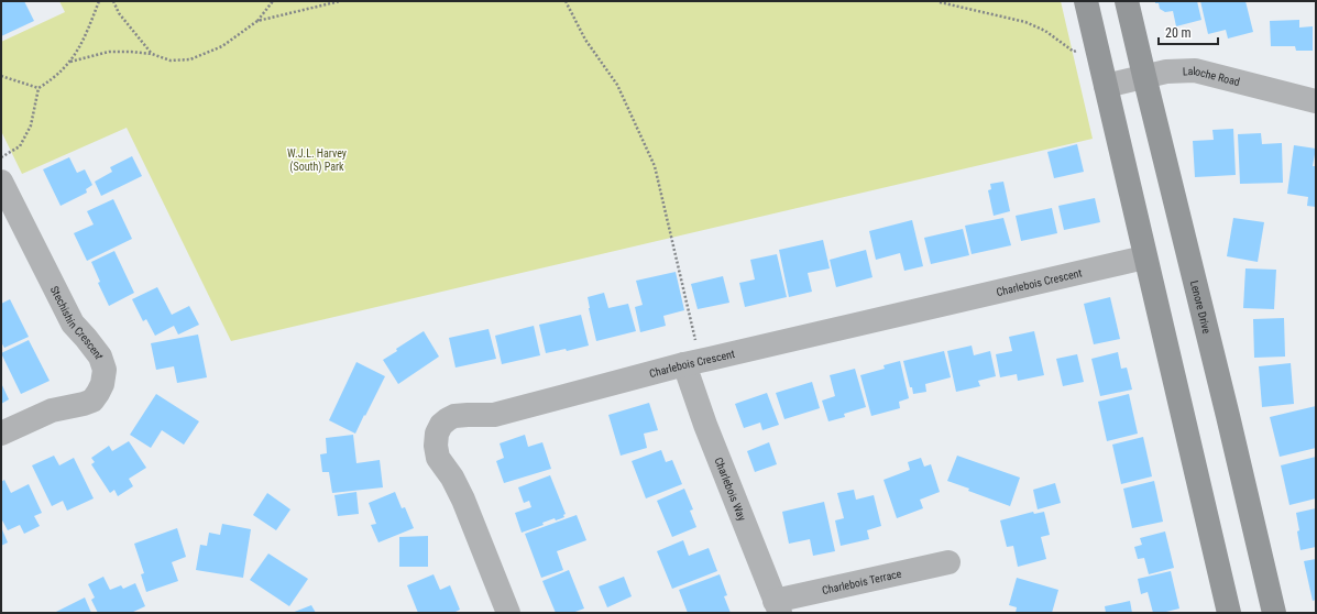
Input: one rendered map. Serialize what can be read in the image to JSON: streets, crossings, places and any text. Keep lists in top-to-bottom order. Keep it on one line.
{"streets":{"main road":["Lenore Drive"],"street":["Laloche Road","Charlebois Crescent","Stechishin Crescent","Charlebois Way","Charlebois Terrace"]},"crossings":[["Laloche Road","Lenore Drive"],["Charlebois Crescent","Charlebois Way"],["Charlebois Way","Charlebois Terrace"]],"parks":["W.J.L. Harvey (South) Park"],"scale_bar":"20 m"}
